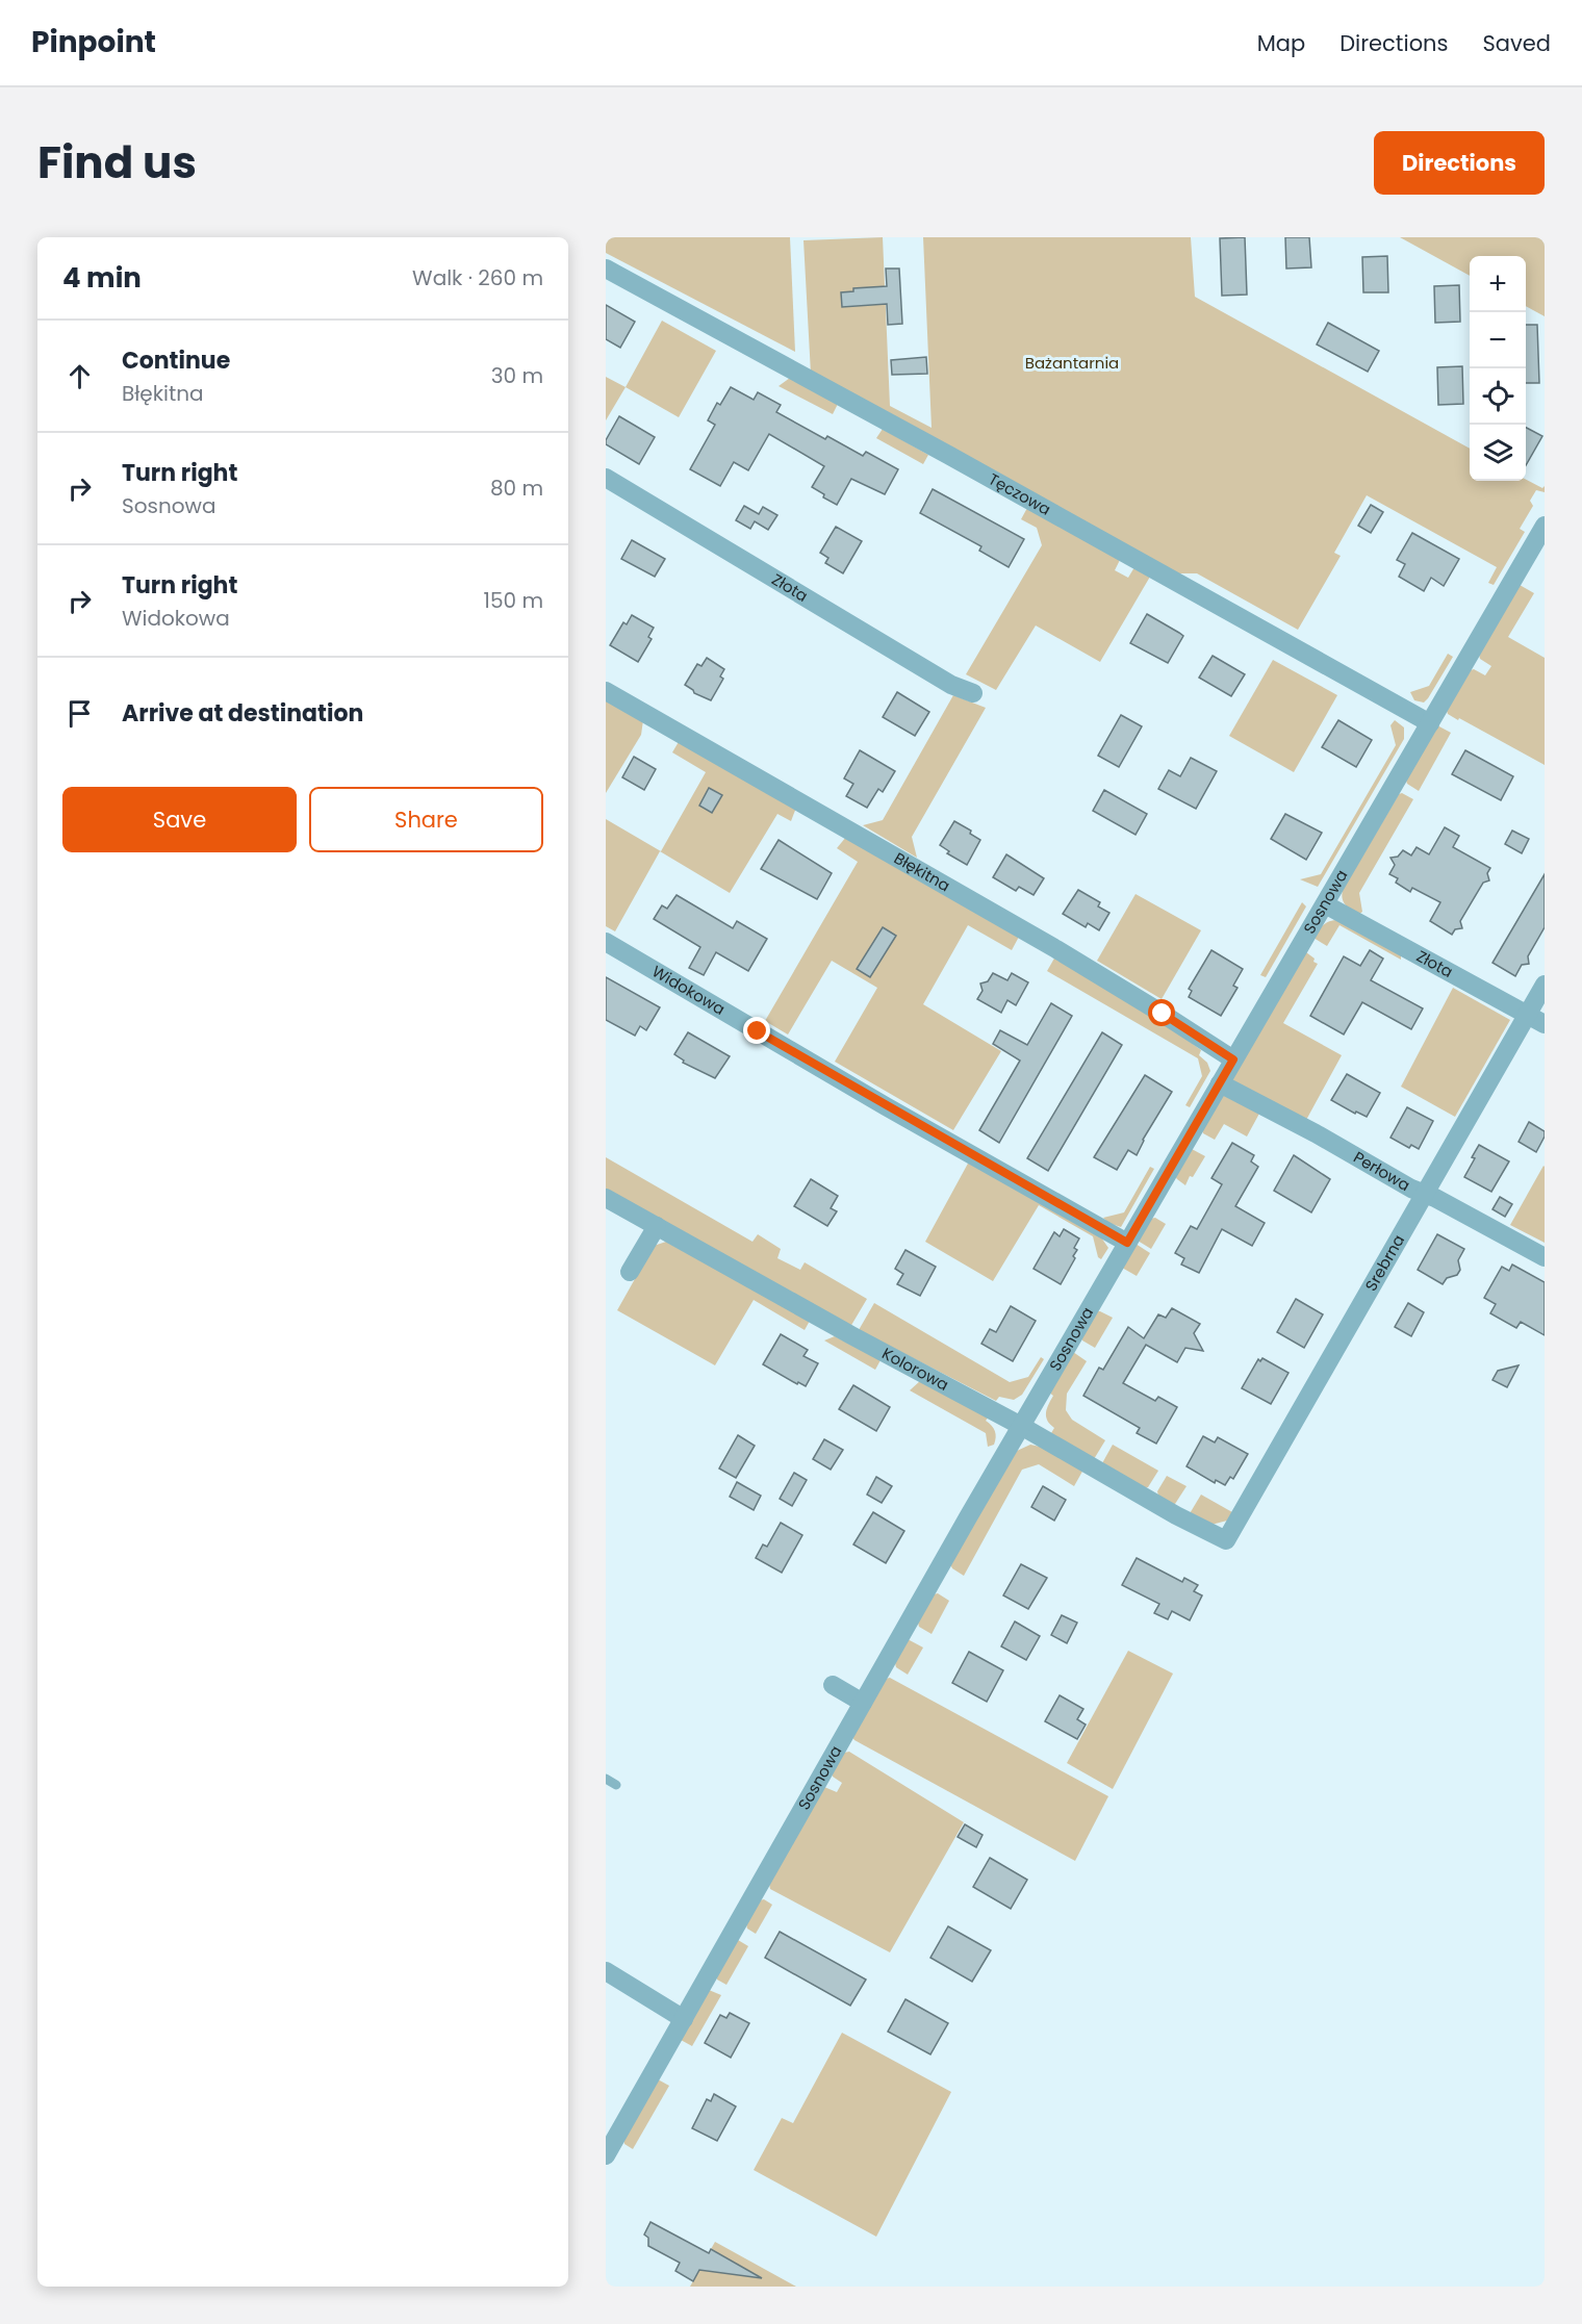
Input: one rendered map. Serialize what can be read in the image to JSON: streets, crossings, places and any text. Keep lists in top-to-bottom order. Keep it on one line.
{"streets":{"street":["Tęczowa","Złota","Błękitna","Sosnowa","Widokowa","Perłowa","Srebrna","Kolorowa"]},"crossings":[["Tęczowa","Sosnowa"],["Złota","Sosnowa"],["Złota","Srebrna"],["Błękitna","Sosnowa"],["Sosnowa","Widokowa"],["Sosnowa","Perłowa"],["Sosnowa","Kolorowa"],["Perłowa","Srebrna"],["Srebrna","Kolorowa"]],"parks":["Bażantarnia"],"page":{"header":"Pinpoint","nav":["Map","Directions","Saved"],"title":"Find us","buttons":["Directions",["Save","Share"]],"heading":["4 min","Walk · 260 m"],"map_buttons":["+","−"],"list":[["Continue","Błękitna","30 m"],["Turn right","Sosnowa","80 m"],["Turn right","Widokowa","150 m"],"Arrive at destination"]}}
